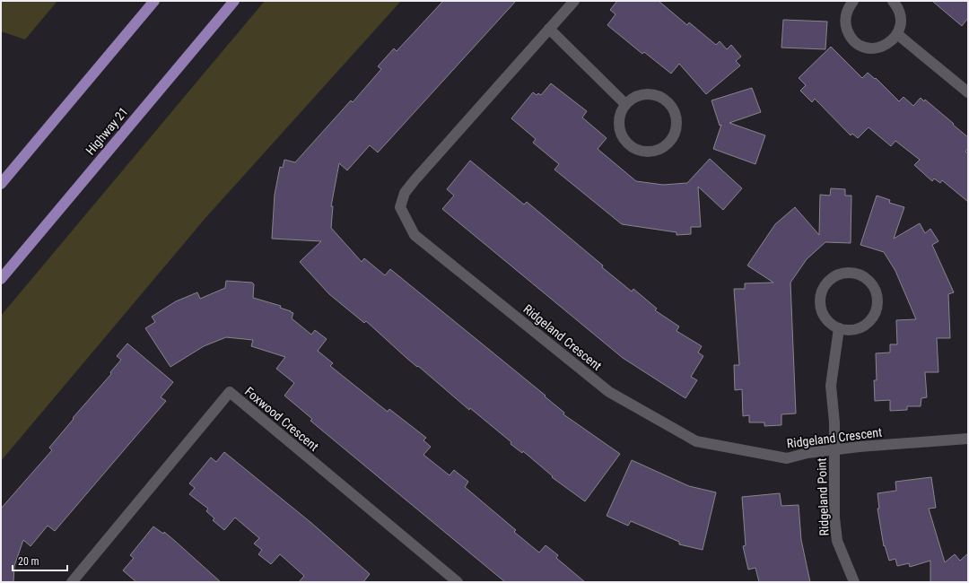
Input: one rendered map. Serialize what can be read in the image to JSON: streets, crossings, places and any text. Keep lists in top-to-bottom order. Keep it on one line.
{"streets":{"main road":["Highway 21"],"street":["Ridgeland Crescent","Foxwood Crescent","Ridgeland Point"]},"crossings":[["Ridgeland Crescent","Ridgeland Point"]],"scale_bar":"20 m"}
